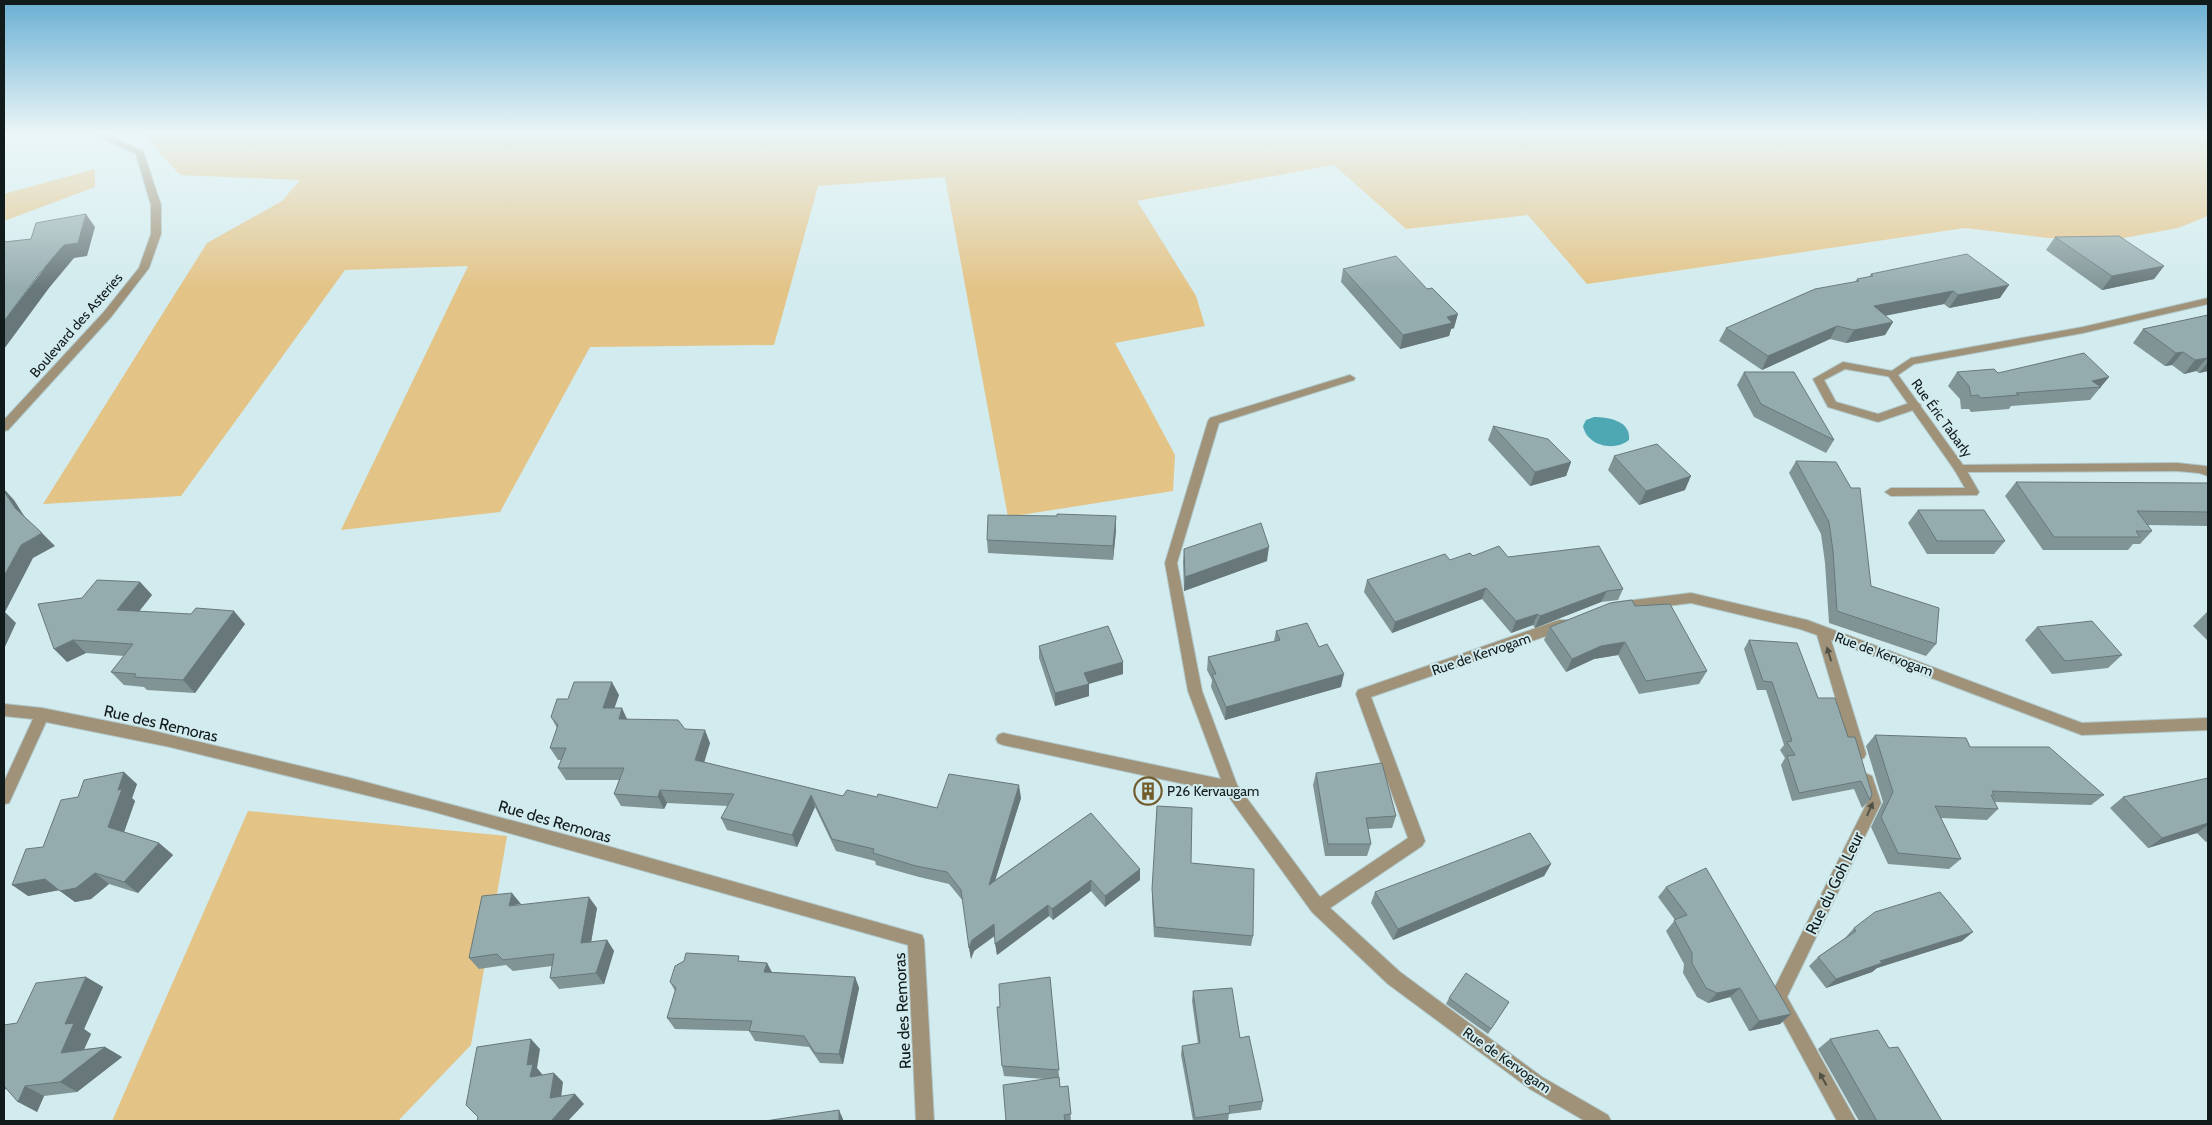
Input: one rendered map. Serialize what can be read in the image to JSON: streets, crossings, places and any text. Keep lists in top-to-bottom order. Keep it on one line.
{"streets":{"street":["Boulevard des Asteries","Rue Éric Tabarly","Rue de Kervogam","Rue des Remoras","Rue du Goh Leur"]},"crossings":[["Rue de Kervogam","Rue du Goh Leur"]],"one_way":["Rue du Goh Leur"],"places":{"building":["P26 Kervaugam"]}}
